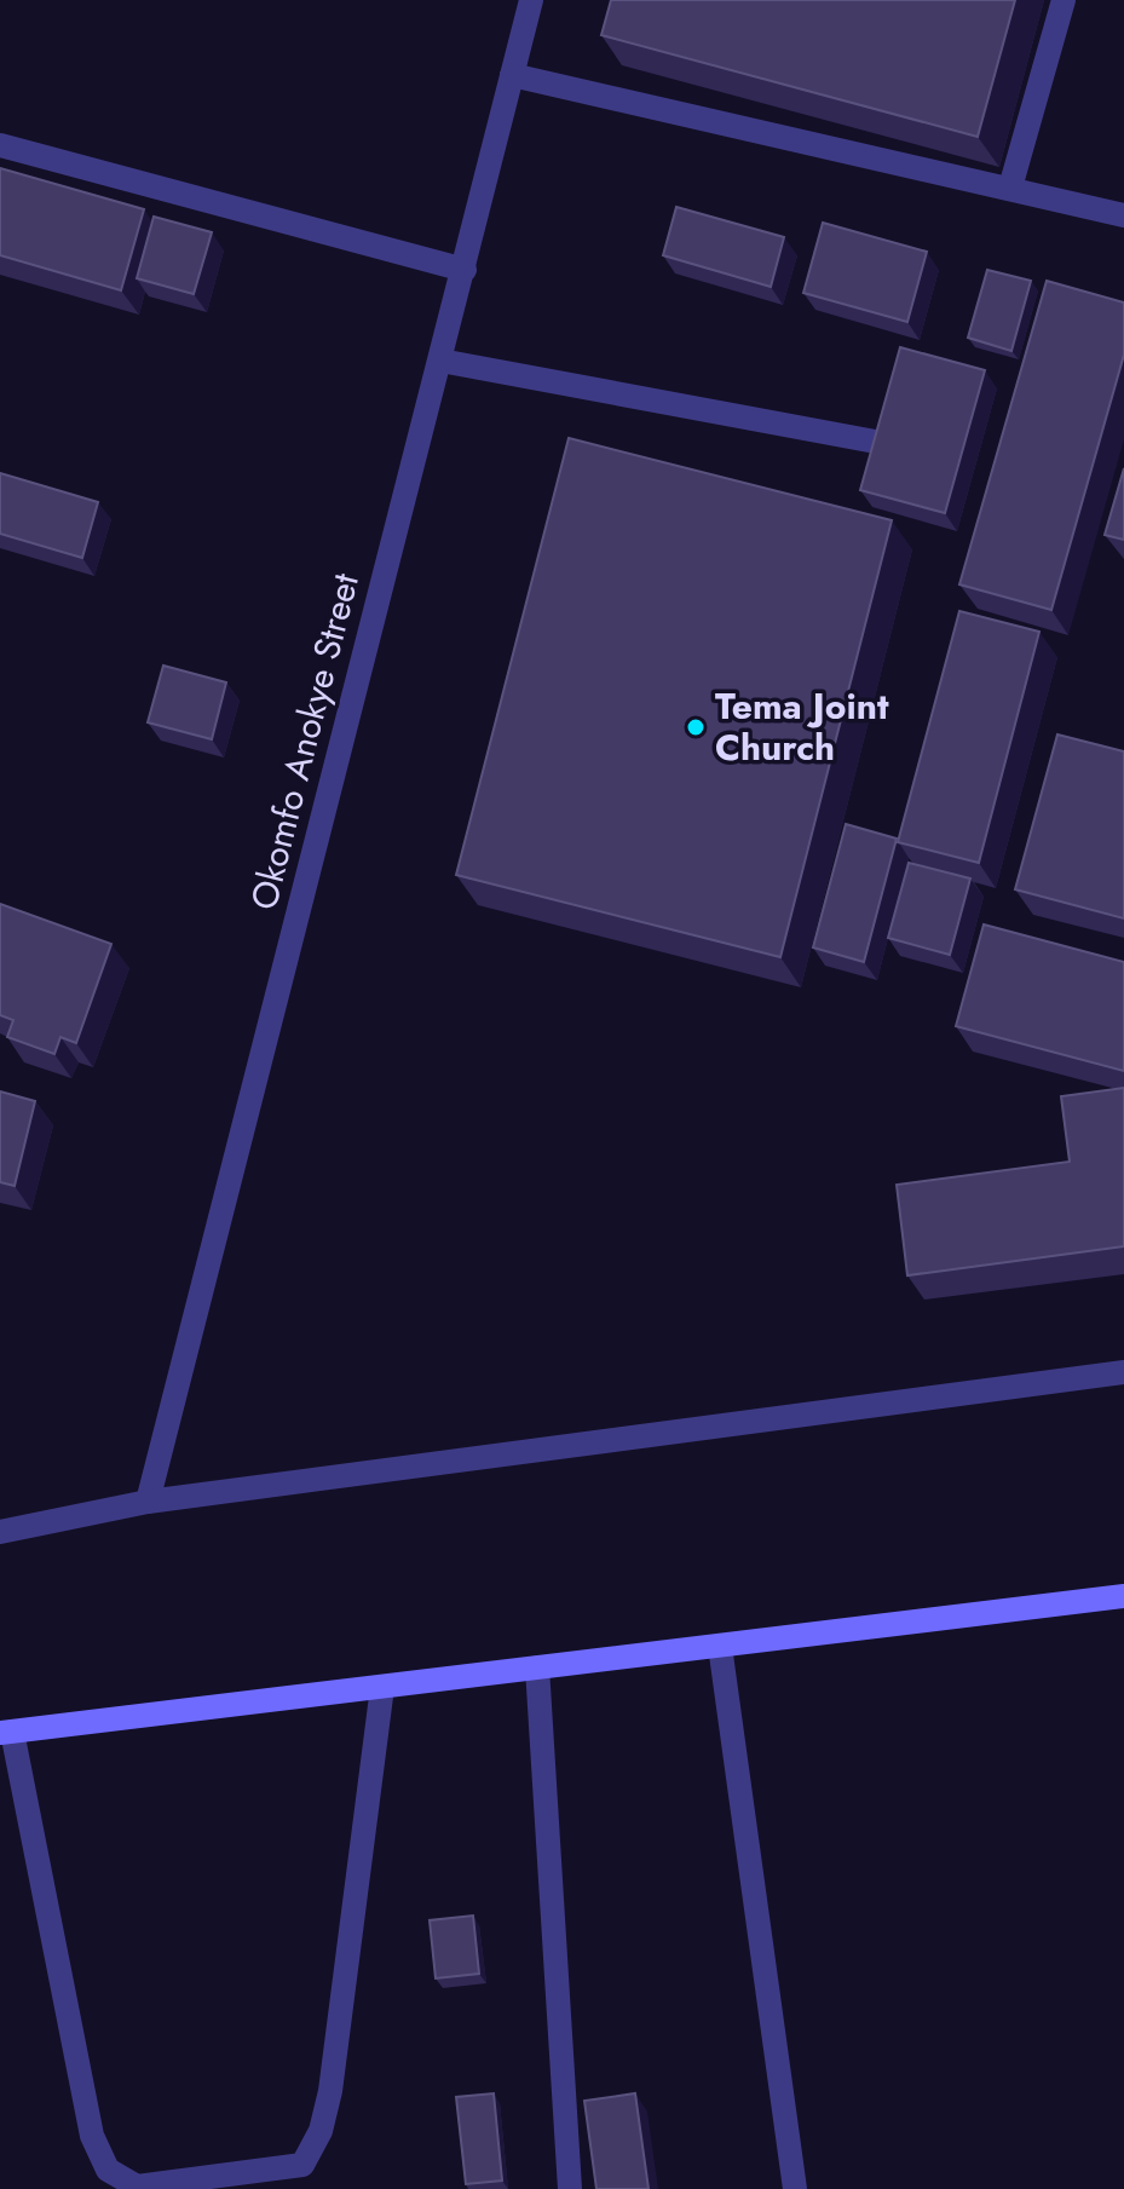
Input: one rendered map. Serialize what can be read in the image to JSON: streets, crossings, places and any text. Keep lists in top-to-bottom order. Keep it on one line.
{"streets":{"street":["Okomfo Anokye Street"]},"places":["Tema Joint Church"]}
